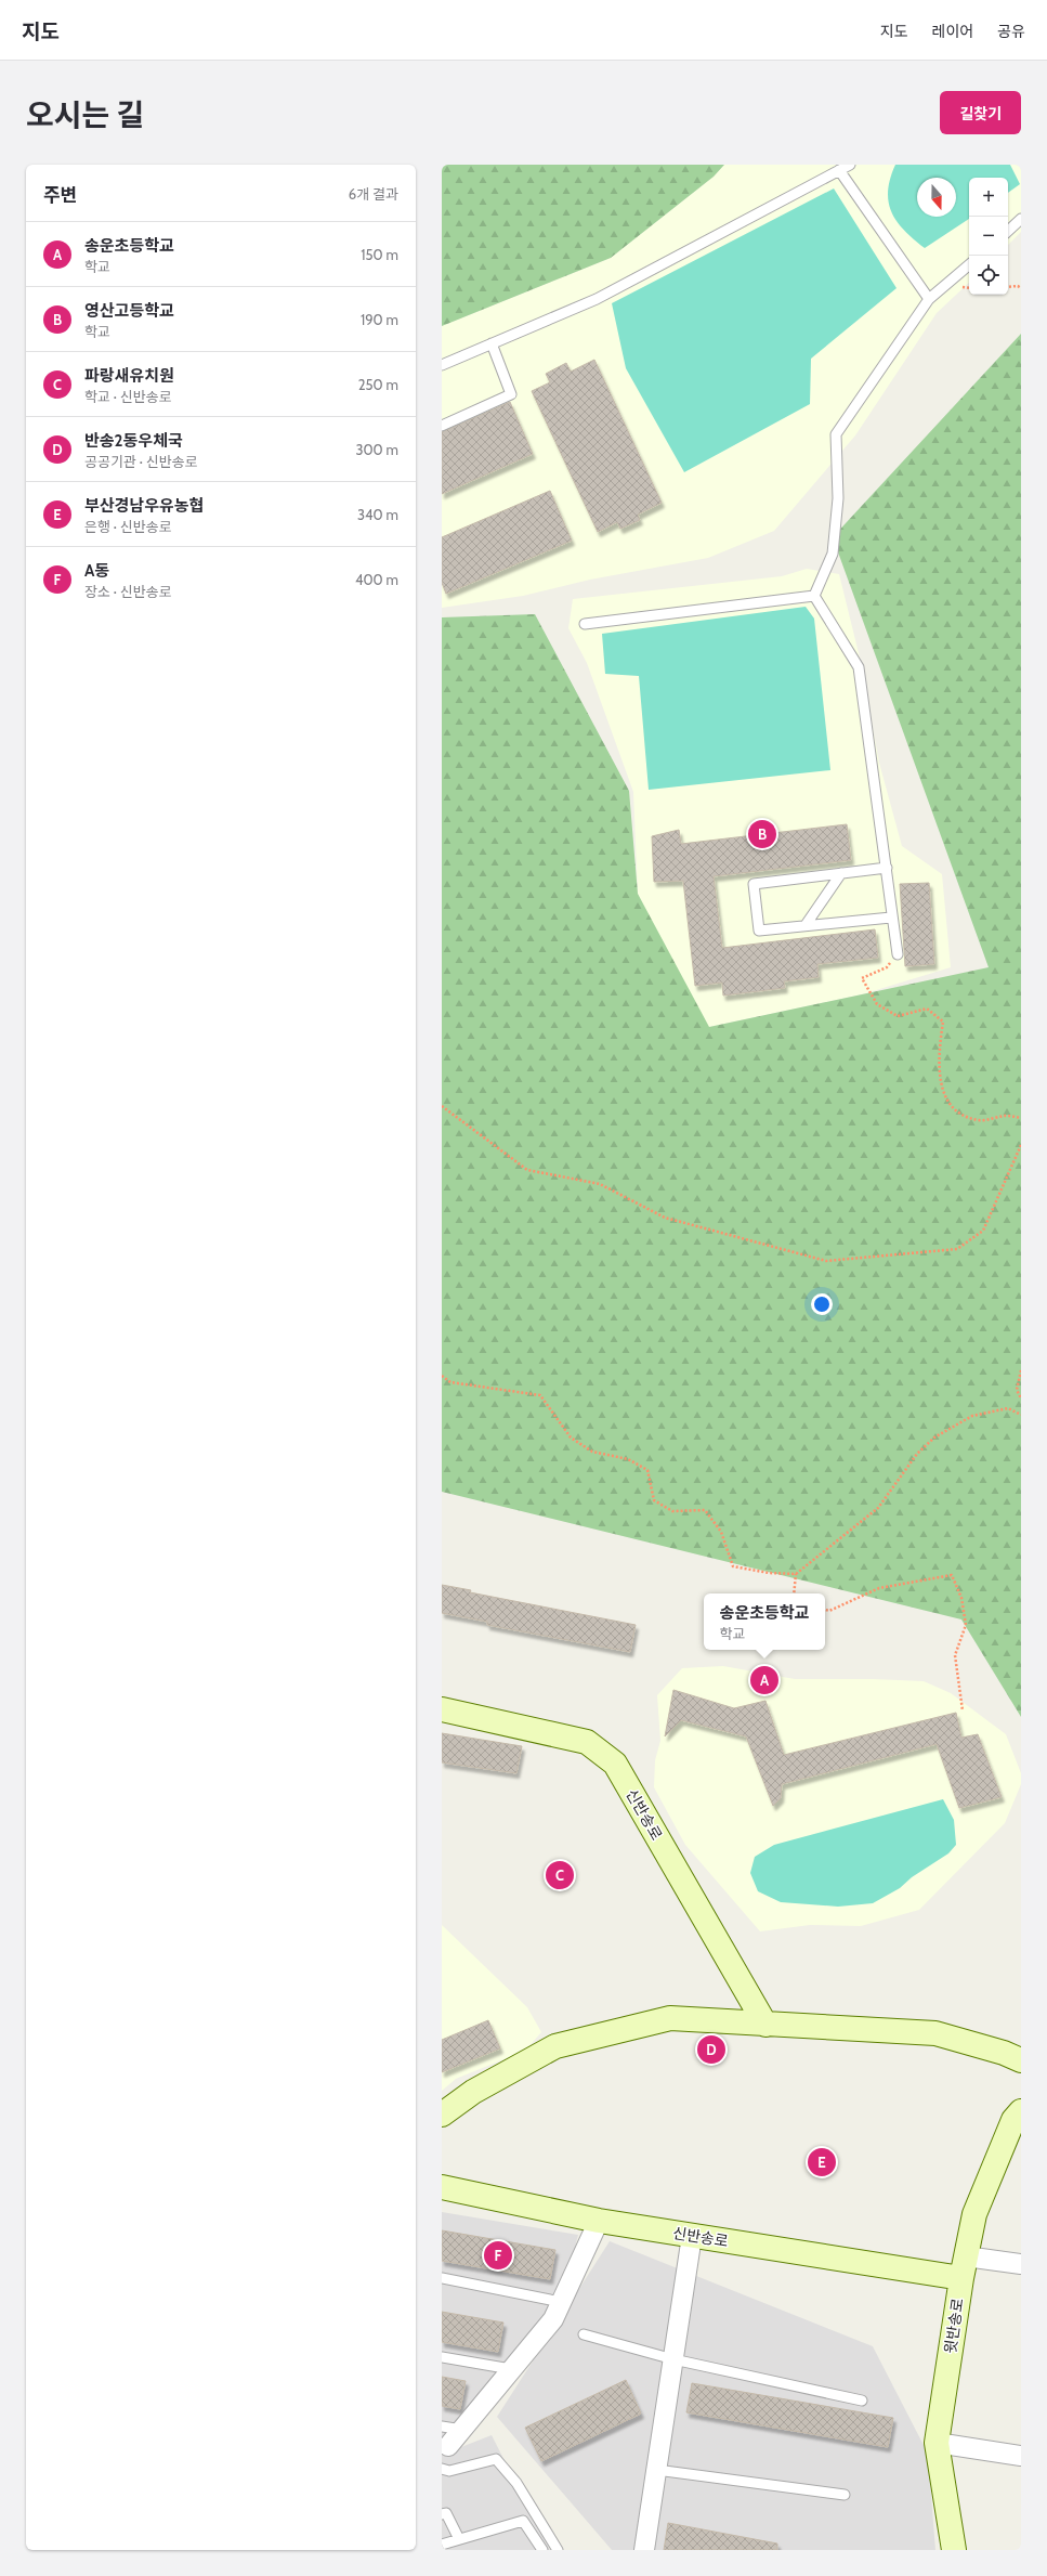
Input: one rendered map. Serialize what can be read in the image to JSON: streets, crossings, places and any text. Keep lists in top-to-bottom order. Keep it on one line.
{"streets":{"main road":["신반송로","윗반송로"]},"crossings":[["신반송로","윗반송로"]],"north":"bottom","page":{"header":"지도","nav":["지도","레이어","공유"],"title":"오시는 길","buttons":"길찾기","heading":["주변","6개 결과"],"map_buttons":["+","−"],"list":[{"mark":"A","name":"송운초등학교","note":"학교","value":"150 m"},{"mark":"B","name":"영산고등학교","note":"학교","value":"190 m"},{"mark":"C","name":"파랑새유치원","note":"학교 · 신반송로","value":"250 m"},{"mark":"D","name":"반송2동우체국","note":"공공기관 · 신반송로","value":"300 m"},{"mark":"E","name":"부산경남우유농협","note":"은행 · 신반송로","value":"340 m"},{"mark":"F","name":"A동","note":"장소 · 신반송로","value":"400 m"}],"pins":["B","A","C","D","E","F"],"popup":["송운초등학교","학교"]}}
